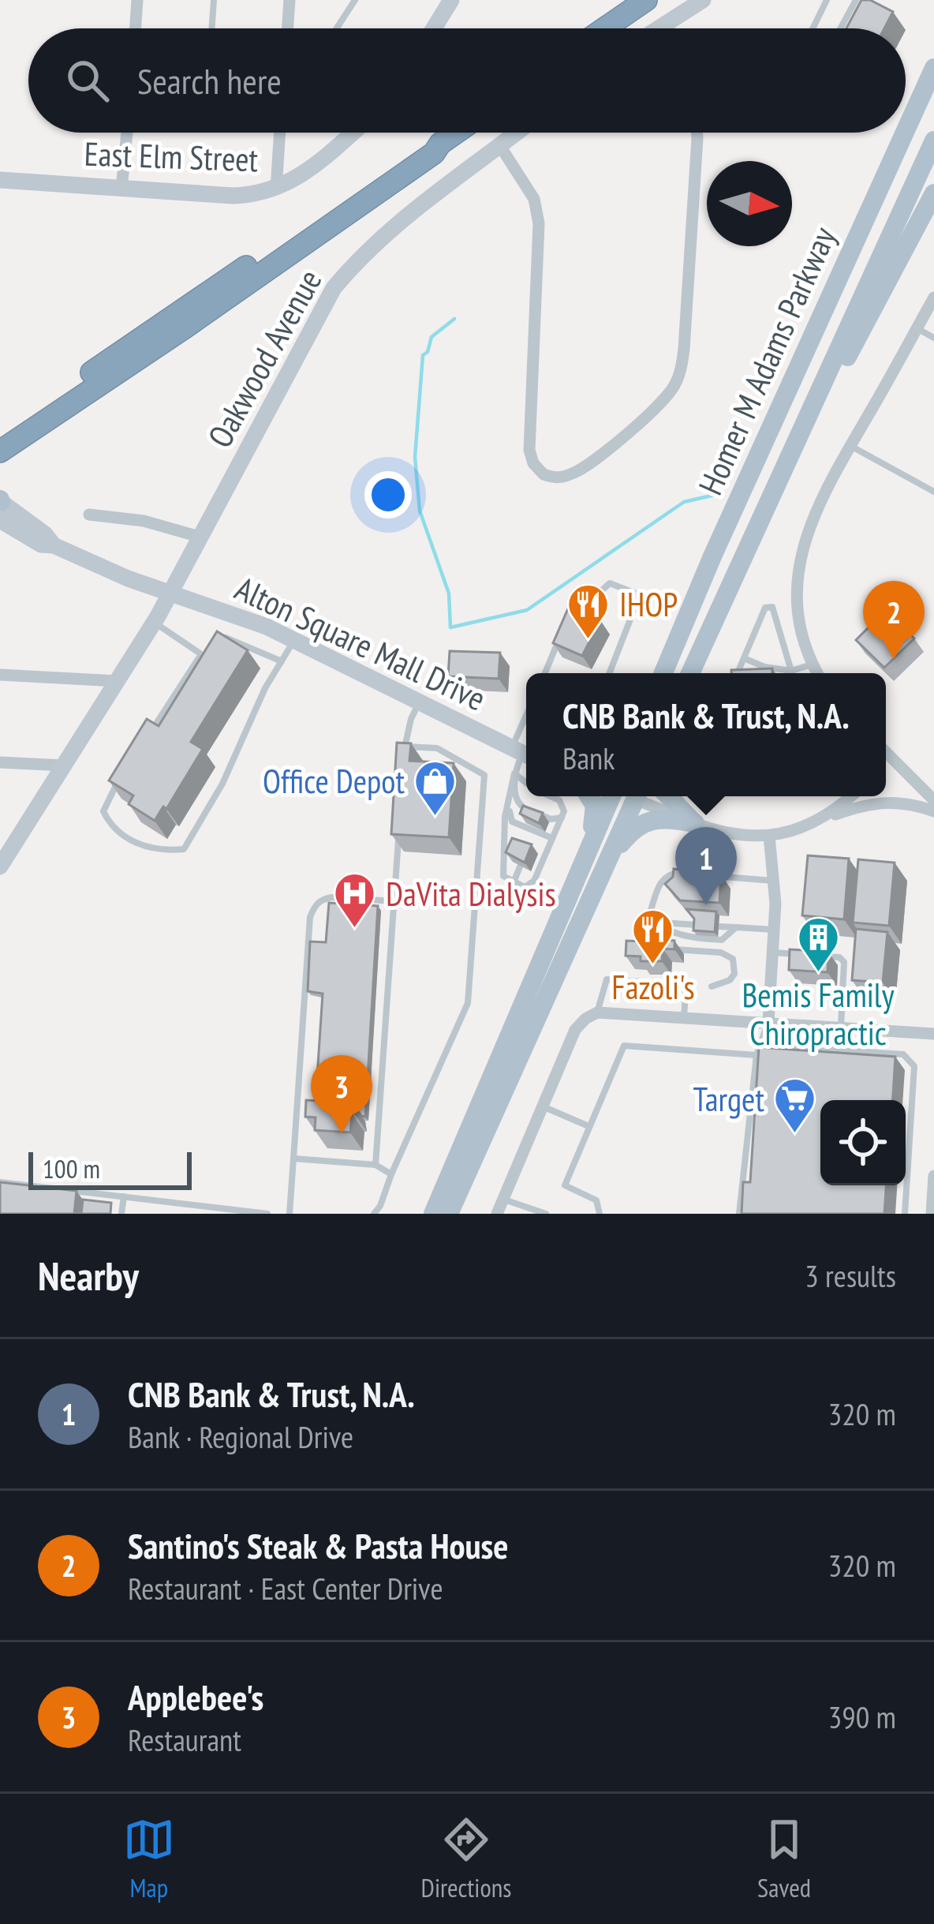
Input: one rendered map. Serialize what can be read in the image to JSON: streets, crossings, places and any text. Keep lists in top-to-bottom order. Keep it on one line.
{"streets":{"main road":["Homer M Adams Parkway"],"street":["East Elm Street","Oakwood Avenue","Alton Square Mall Drive"]},"crossings":[["Oakwood Avenue","Alton Square Mall Drive"]],"places":{"restaurant":["IHOP","Fazoli's"],"shop":["Office Depot"],"hospital":["DaVita Dialysis"],"building":["Bemis Family Chiropractic"],"supermarket":["Target"]},"scale_bar":"100 m","north":"right","page":{"search":"Search here","pins":["2","1","3"],"popup":["CNB Bank & Trust, N.A.","Bank"],"scale":"100 m","heading":["Nearby","3 results"],"list":[{"mark":"1","name":"CNB Bank & Trust, N.A.","note":"Bank · Regional Drive","value":"320 m"},{"mark":"2","name":"Santino's Steak & Pasta House","note":"Restaurant · East Center Drive","value":"320 m"},{"mark":"3","name":"Applebee's","note":"Restaurant","value":"390 m"}],"nav":["Map","Directions","Saved"]}}
